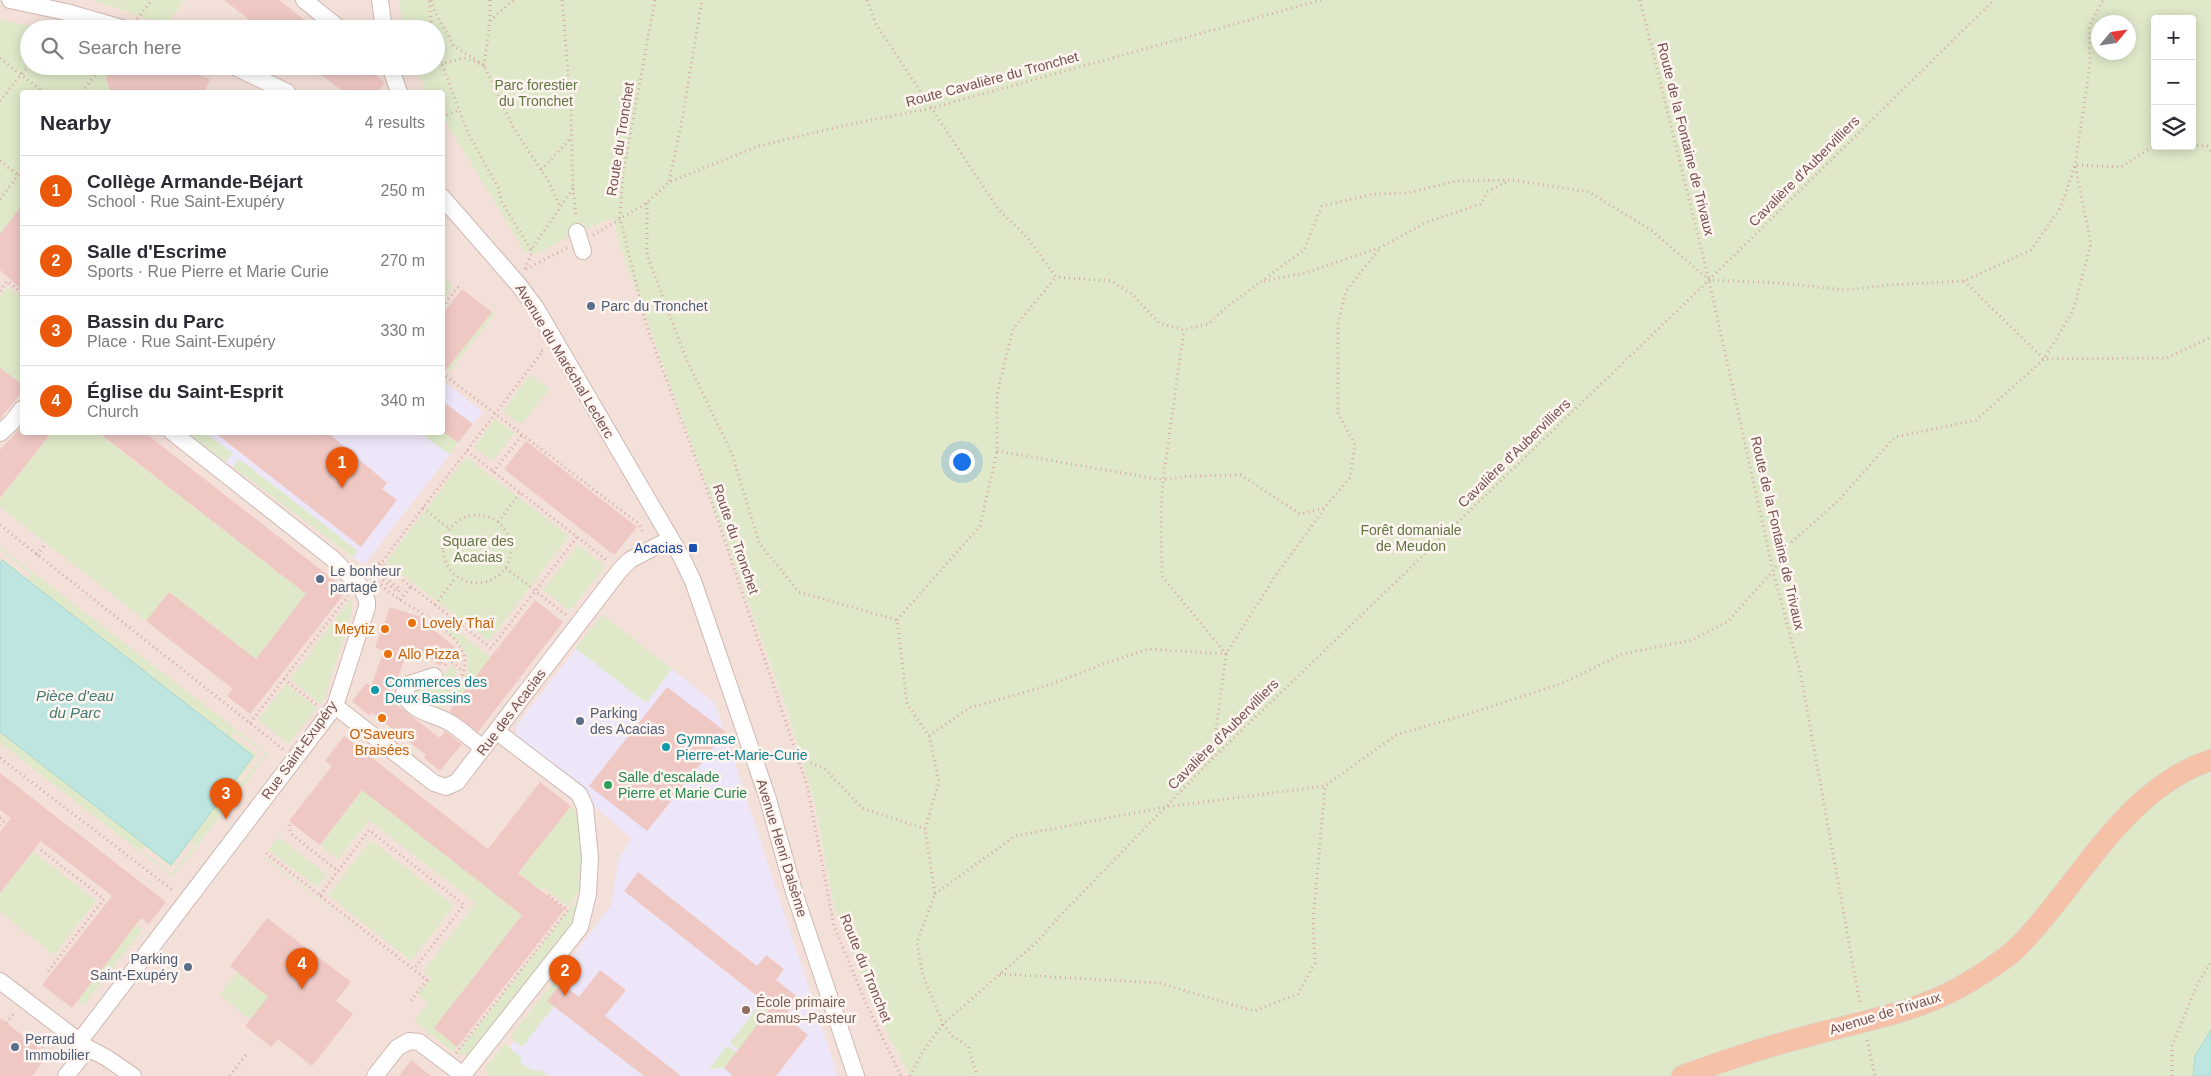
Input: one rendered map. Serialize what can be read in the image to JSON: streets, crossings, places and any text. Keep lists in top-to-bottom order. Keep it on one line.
{"streets":{"main road":["Avenue de Trivaux"],"street":["Avenue du Maréchal Leclerc","Rue des Acacias","Rue Saint-Exupéry","Avenue Henri Dalsème"],"path":["Route Cavalière du Tronchet","Route du Tronchet","Route de la Fontaine de Trivaux","Cavalière d'Aubervilliers"]},"crossings":[["Route de la Fontaine de Trivaux","Cavalière d'Aubervilliers"],["Route de la Fontaine de Trivaux","Avenue de Trivaux"],["Avenue du Maréchal Leclerc","Rue des Acacias"],["Avenue du Maréchal Leclerc","Avenue Henri Dalsème"],["Rue des Acacias","Rue Saint-Exupéry"],["Rue des Acacias","Avenue Henri Dalsème"]],"water":["Pièce d'eau du Parc"],"parks":["Parc forestier du Tronchet","Forêt domaniale de Meudon","Square des Acacias"],"places":{"other":["Parc du Tronchet","Le bonheur partagé","Lovely Thaï","Meytiz","Allo Pizza","Commerces des Deux Bassins","O'Saveurs Braisées","Parking des Acacias","Gymnase Pierre-et-Marie-Curie","Salle d'escalade Pierre et Marie Curie","Parking Saint-Exupéry","École primaire Camus–Pasteur","Perraud Immobilier"],"transit":["Acacias"]},"north":"top right","page":{"map_buttons":["+","−"],"search":"Search here","heading":["Nearby","4 results"],"list":[{"mark":"1","name":"Collège Armande-Béjart","note":"School · Rue Saint-Exupéry","value":"250 m"},{"mark":"2","name":"Salle d'Escrime","note":"Sports · Rue Pierre et Marie Curie","value":"270 m"},{"mark":"3","name":"Bassin du Parc","note":"Place · Rue Saint-Exupéry","value":"330 m"},{"mark":"4","name":"Église du Saint-Esprit","note":"Church","value":"340 m"}],"pins":["1","3","4","2"]}}
